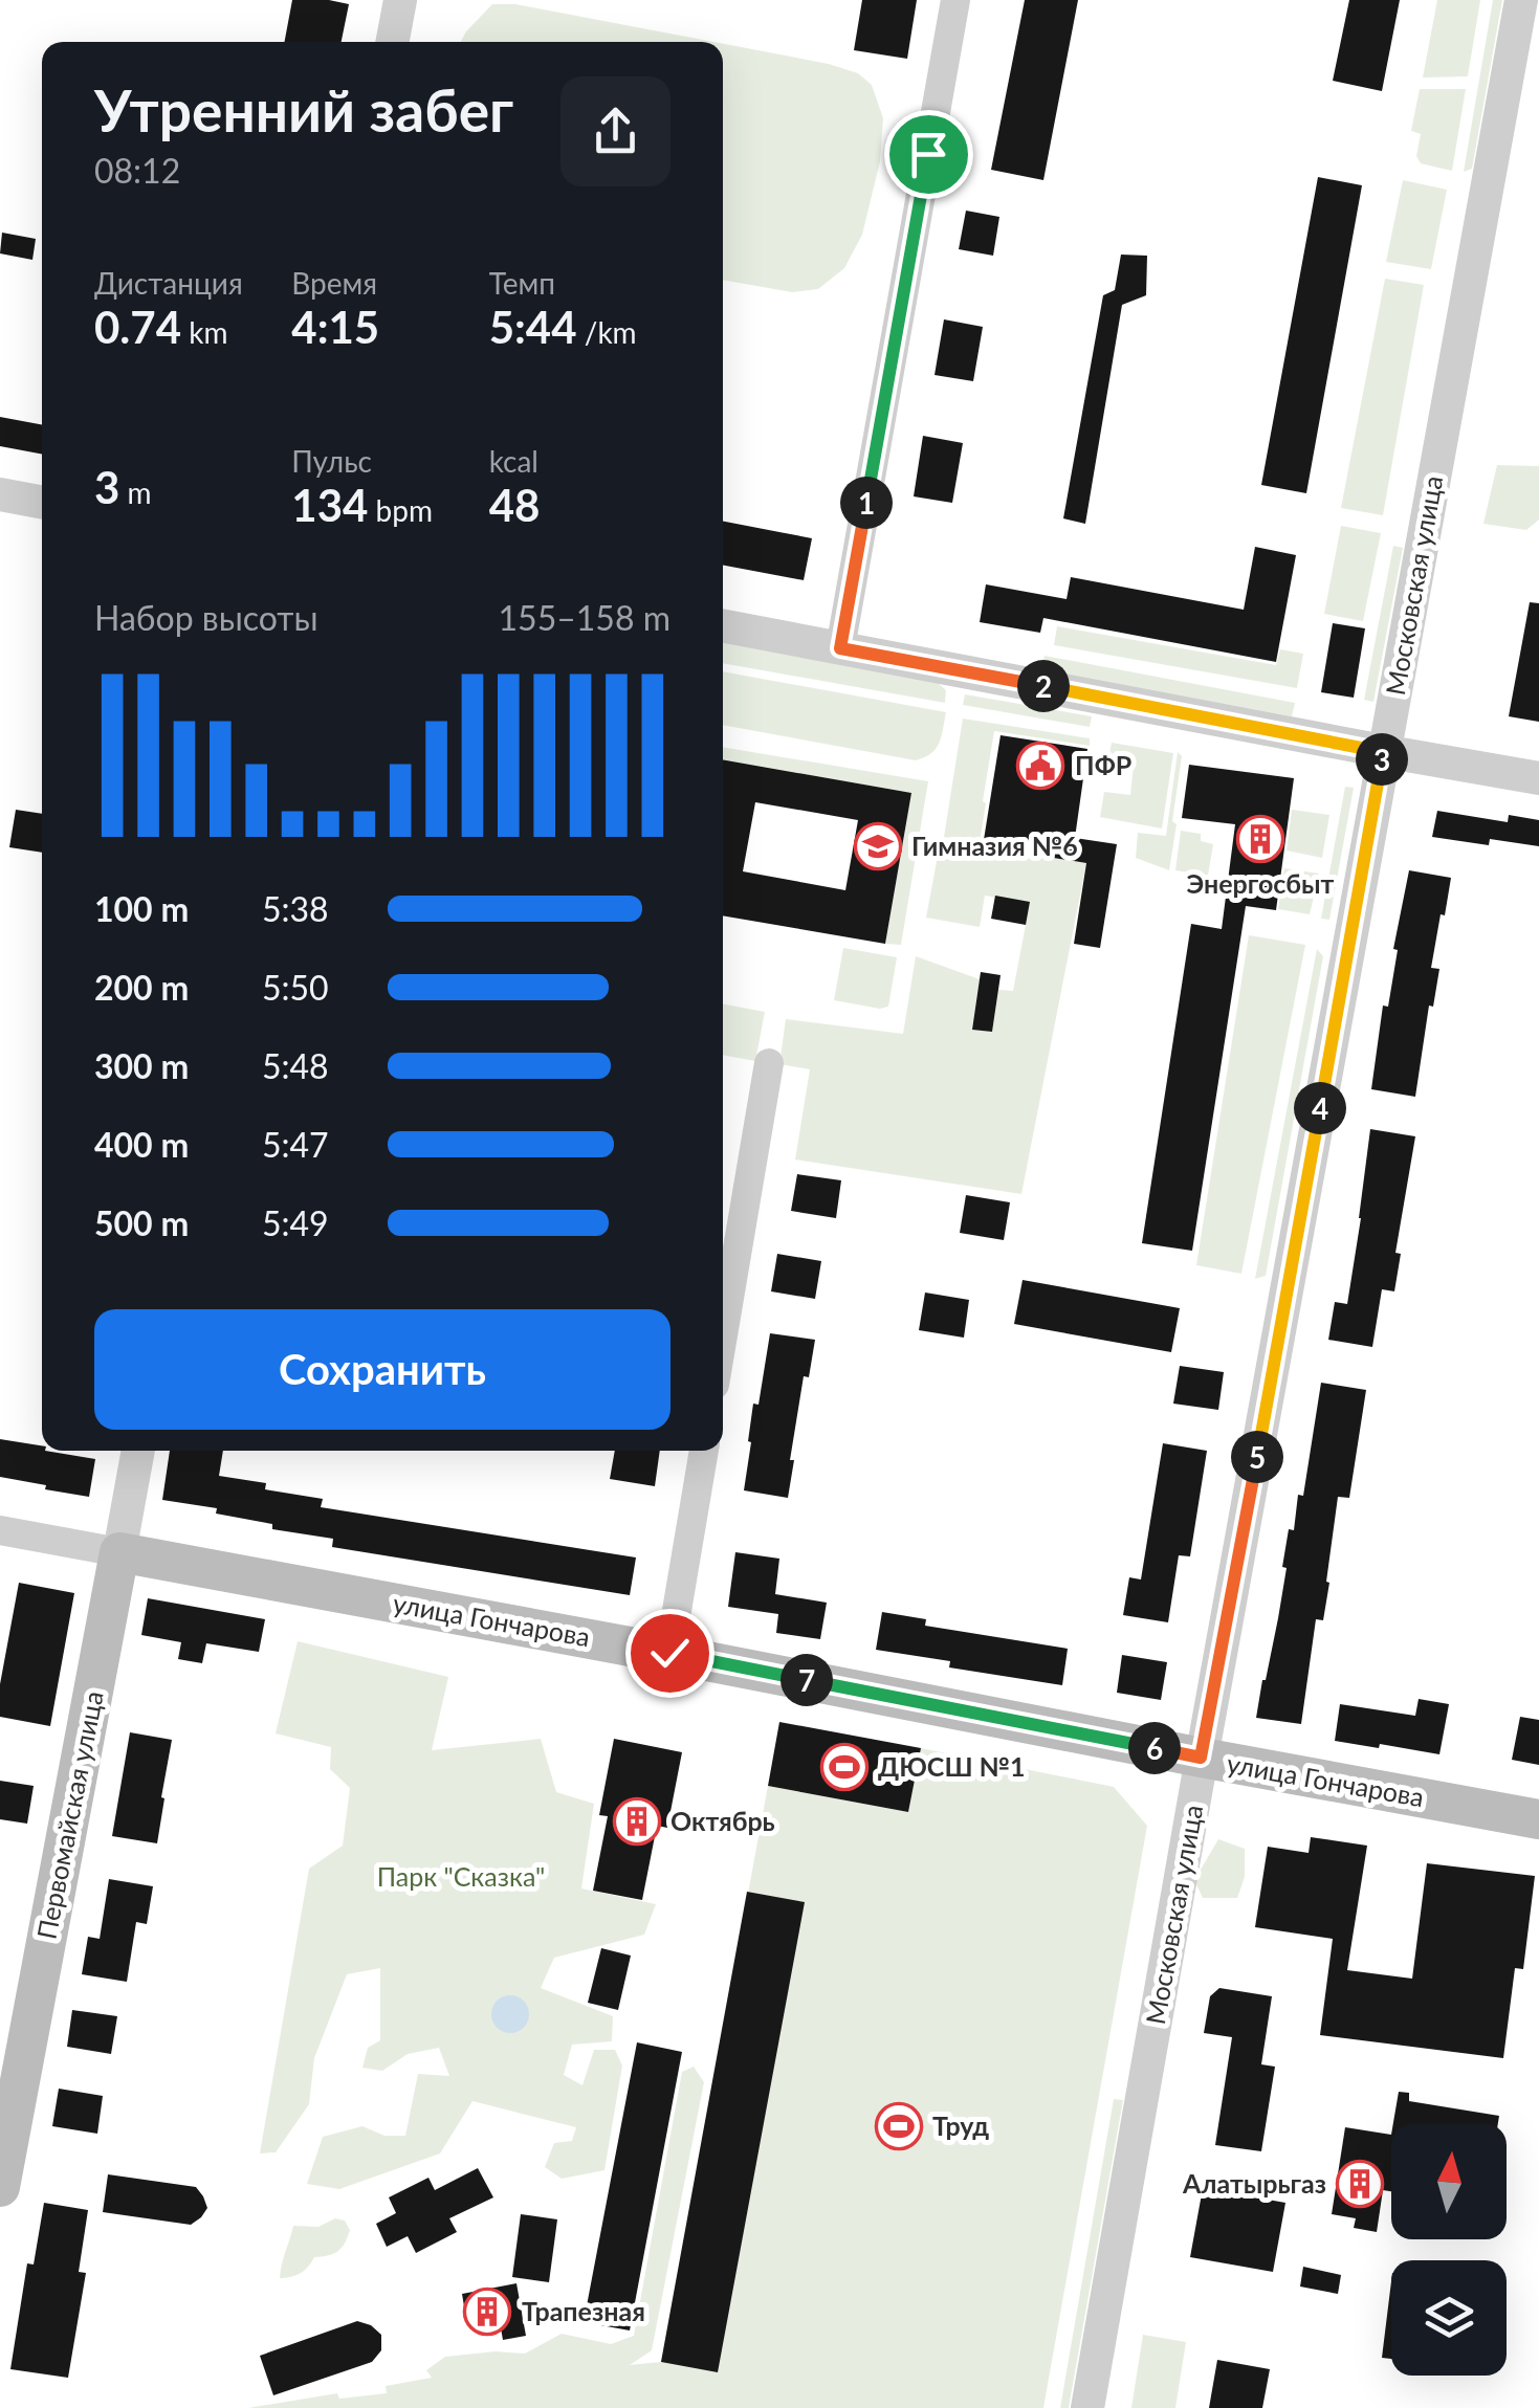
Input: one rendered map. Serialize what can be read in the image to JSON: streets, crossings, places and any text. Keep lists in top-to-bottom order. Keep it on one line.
{"streets":{"main road":["улица Гончарова","Первомайская улица"],"street":["Московская улица"]},"crossings":[["Московская улица","улица Гончарова"],["улица Гончарова","Первомайская улица"]],"parks":["Парк \"Сказка\""],"places":{"public building":["ПФР"],"building":["Энергосбыт","Октябрь","Алатырьгаз","Трапезная"],"school or university":["Гимназия №6"],"sports":["ДЮСШ №1","Труд"]},"north":"top","page":{"heading":["Утренний забег","08:12"],"stats":[["Дистанция","0.74 km"],["Время","4:15"],["Темп","5:44 /km"],["3 m"],["Пульс","134 bpm"],["kcal","48"]],"pins":["1","2","3","4","5","7","6"],"chart":["Набор высоты","155–158 m"],"list":[{"name":"100 m","note":"5:38"},{"name":"200 m","note":"5:50"},{"name":"300 m","note":"5:48"},{"name":"400 m","note":"5:47"},{"name":"500 m","note":"5:49"}],"buttons":"Сохранить"}}
